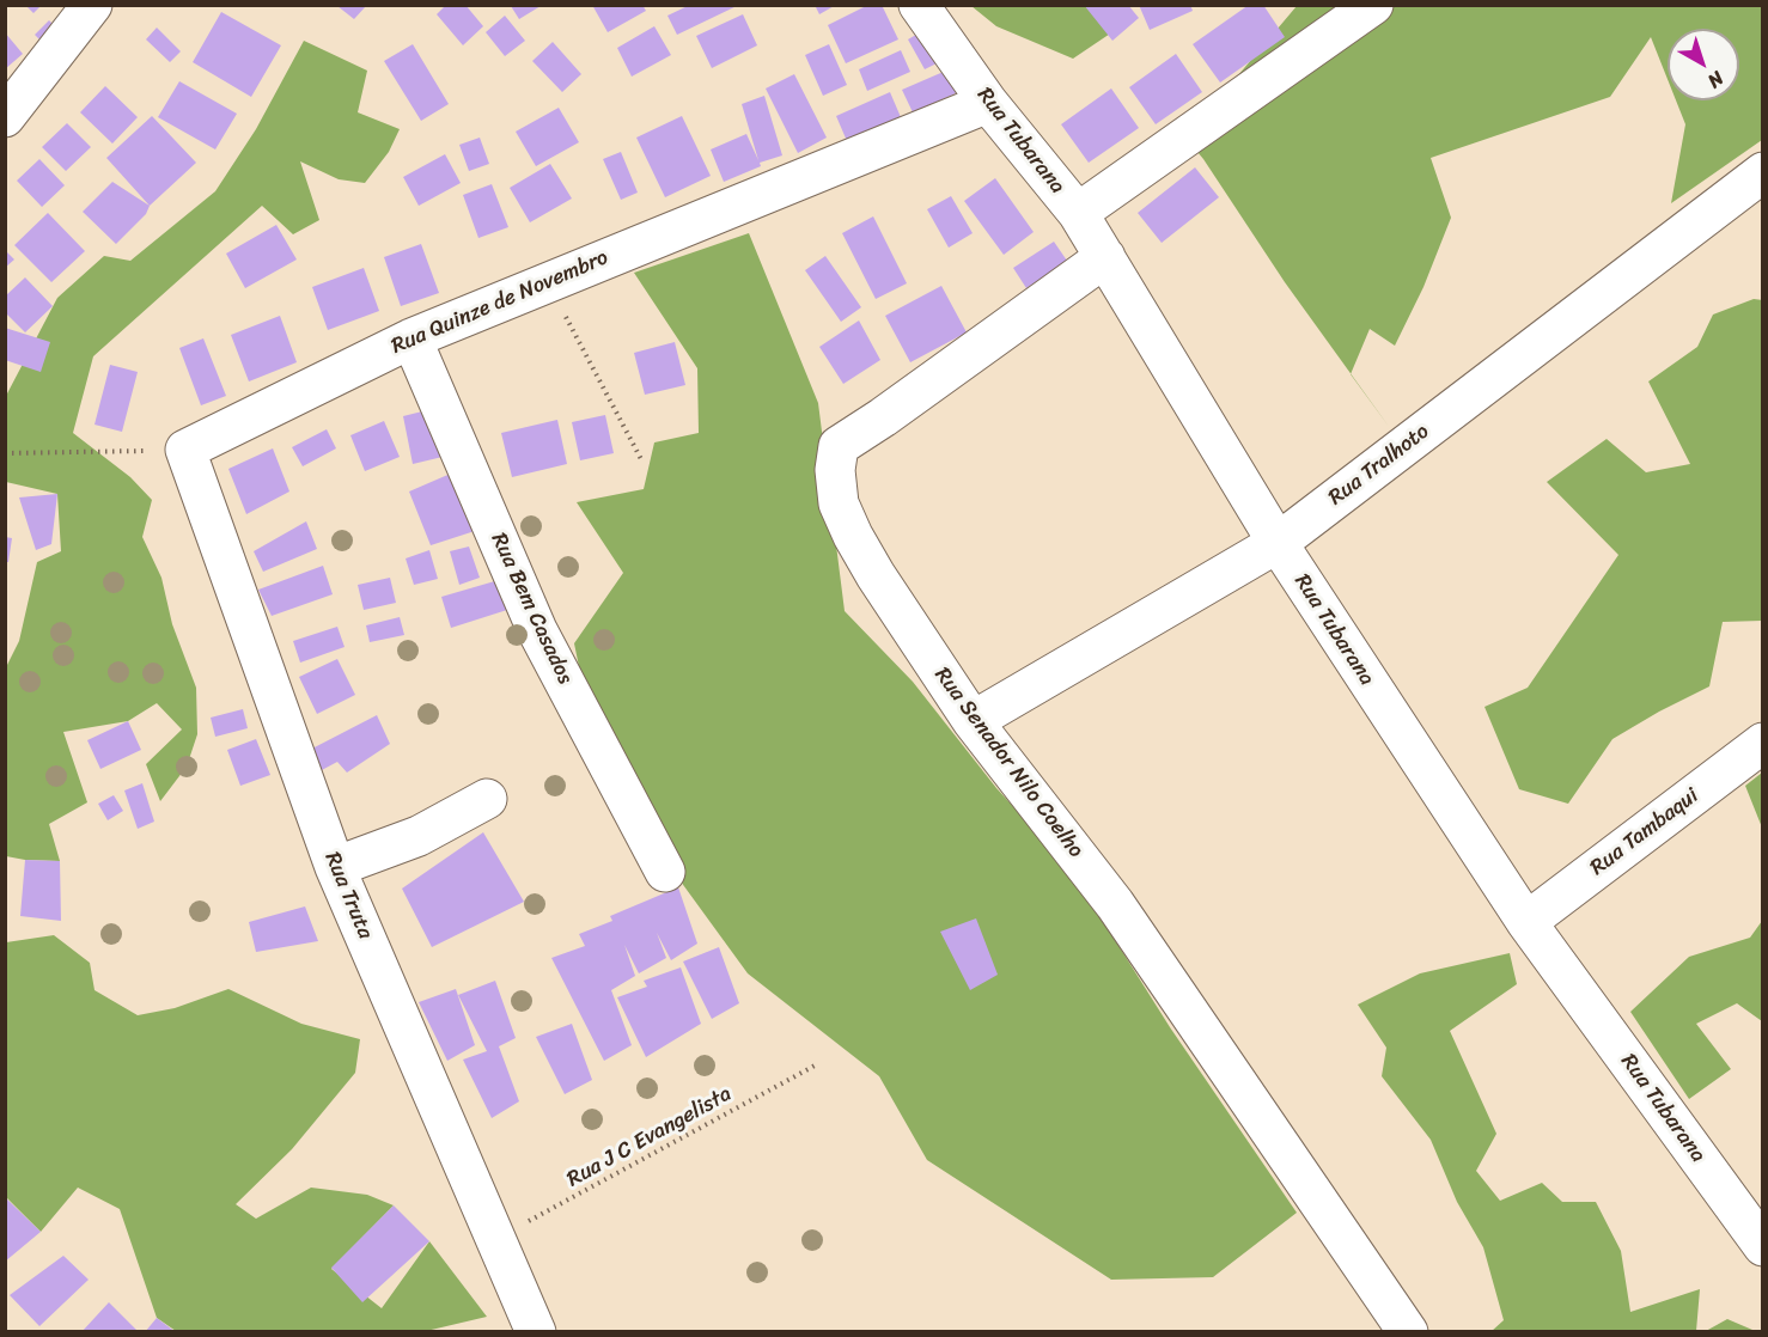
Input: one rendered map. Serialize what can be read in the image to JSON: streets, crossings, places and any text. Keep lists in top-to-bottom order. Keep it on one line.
{"streets":{"street":["Rua Tubarana","Rua Quinze de Novembro","Rua Tralhoto","Rua Bem Casados","Rua Senador Nilo Coelho","Rua Tambaqui","Rua Truta"],"path":["Rua J C Evangelista"]},"crossings":[["Rua Tubarana","Rua Quinze de Novembro"],["Rua Tubarana","Rua Tralhoto"],["Rua Tubarana","Rua Senador Nilo Coelho"],["Rua Tubarana","Rua Tambaqui"],["Rua Quinze de Novembro","Rua Bem Casados"],["Rua Quinze de Novembro","Rua Truta"],["Rua Tralhoto","Rua Senador Nilo Coelho"],["Rua Truta","Rua J C Evangelista"]],"north":"bottom right"}
